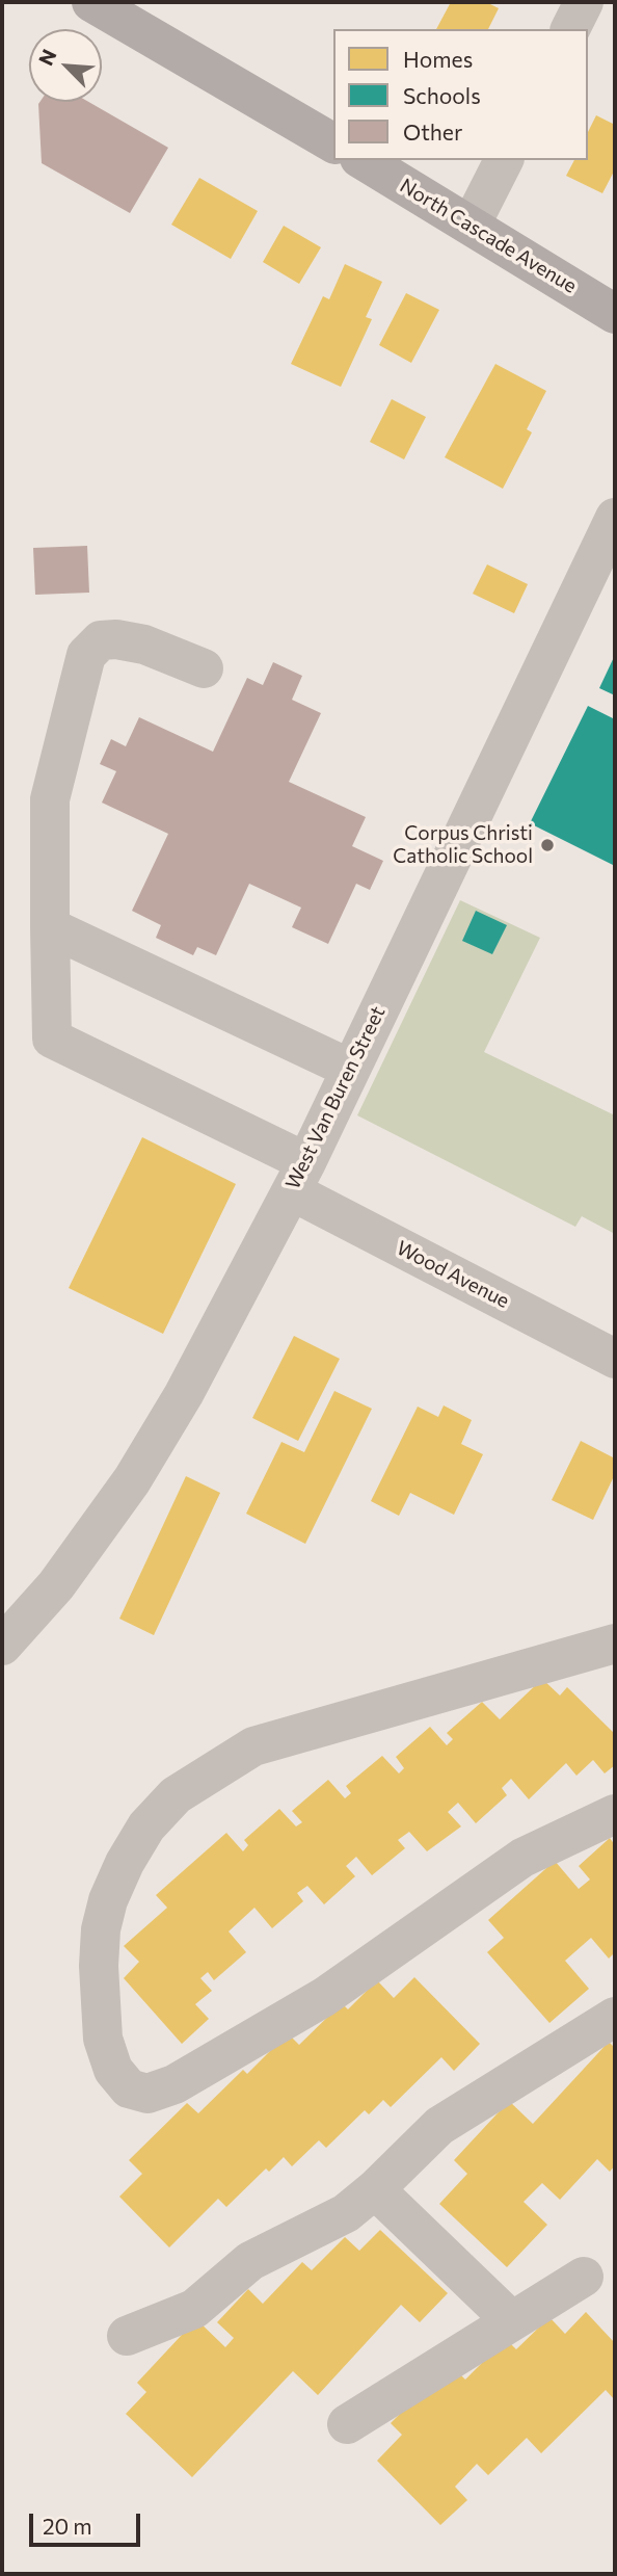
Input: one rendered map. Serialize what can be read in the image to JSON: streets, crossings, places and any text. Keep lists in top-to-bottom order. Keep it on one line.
{"streets":{"main road":["North Cascade Avenue"],"street":["West Van Buren Street","Wood Avenue"]},"crossings":[["West Van Buren Street","Wood Avenue"]],"places":["Corpus Christi Catholic School"],"legend":["Homes","Schools","Other"],"scale_bar":"20 m","north":"top left"}
